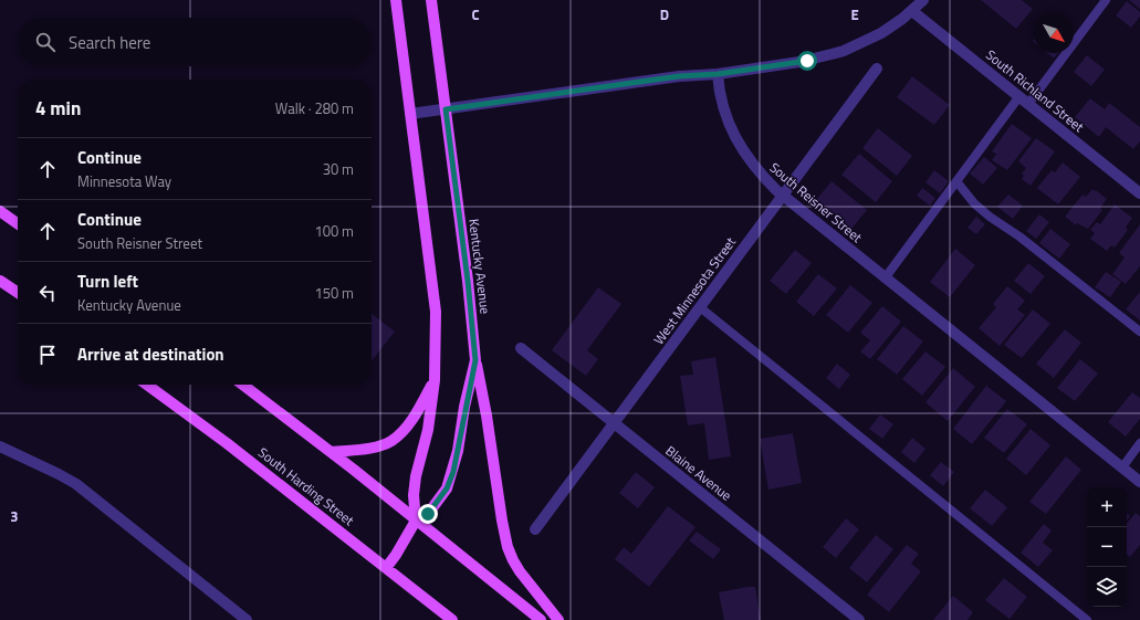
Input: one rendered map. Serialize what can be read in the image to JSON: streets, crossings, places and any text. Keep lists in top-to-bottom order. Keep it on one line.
{"streets":{"main road":["Kentucky Avenue","South Harding Street"],"street":["South Richland Street","South Reisner Street","West Minnesota Street","Blaine Avenue"]},"crossings":[["South Reisner Street","West Minnesota Street"],["Kentucky Avenue","South Harding Street"],["West Minnesota Street","Blaine Avenue"]],"north":"bottom right","page":{"search":"Search here","heading":["4 min","Walk · 280 m"],"list":[["Continue","Minnesota Way","30 m"],["Continue","South Reisner Street","100 m"],["Turn left","Kentucky Avenue","150 m"],"Arrive at destination"],"map_buttons":["+","−"]},"grid":{"columns":["C","D","E"],"rows":["3"]}}
